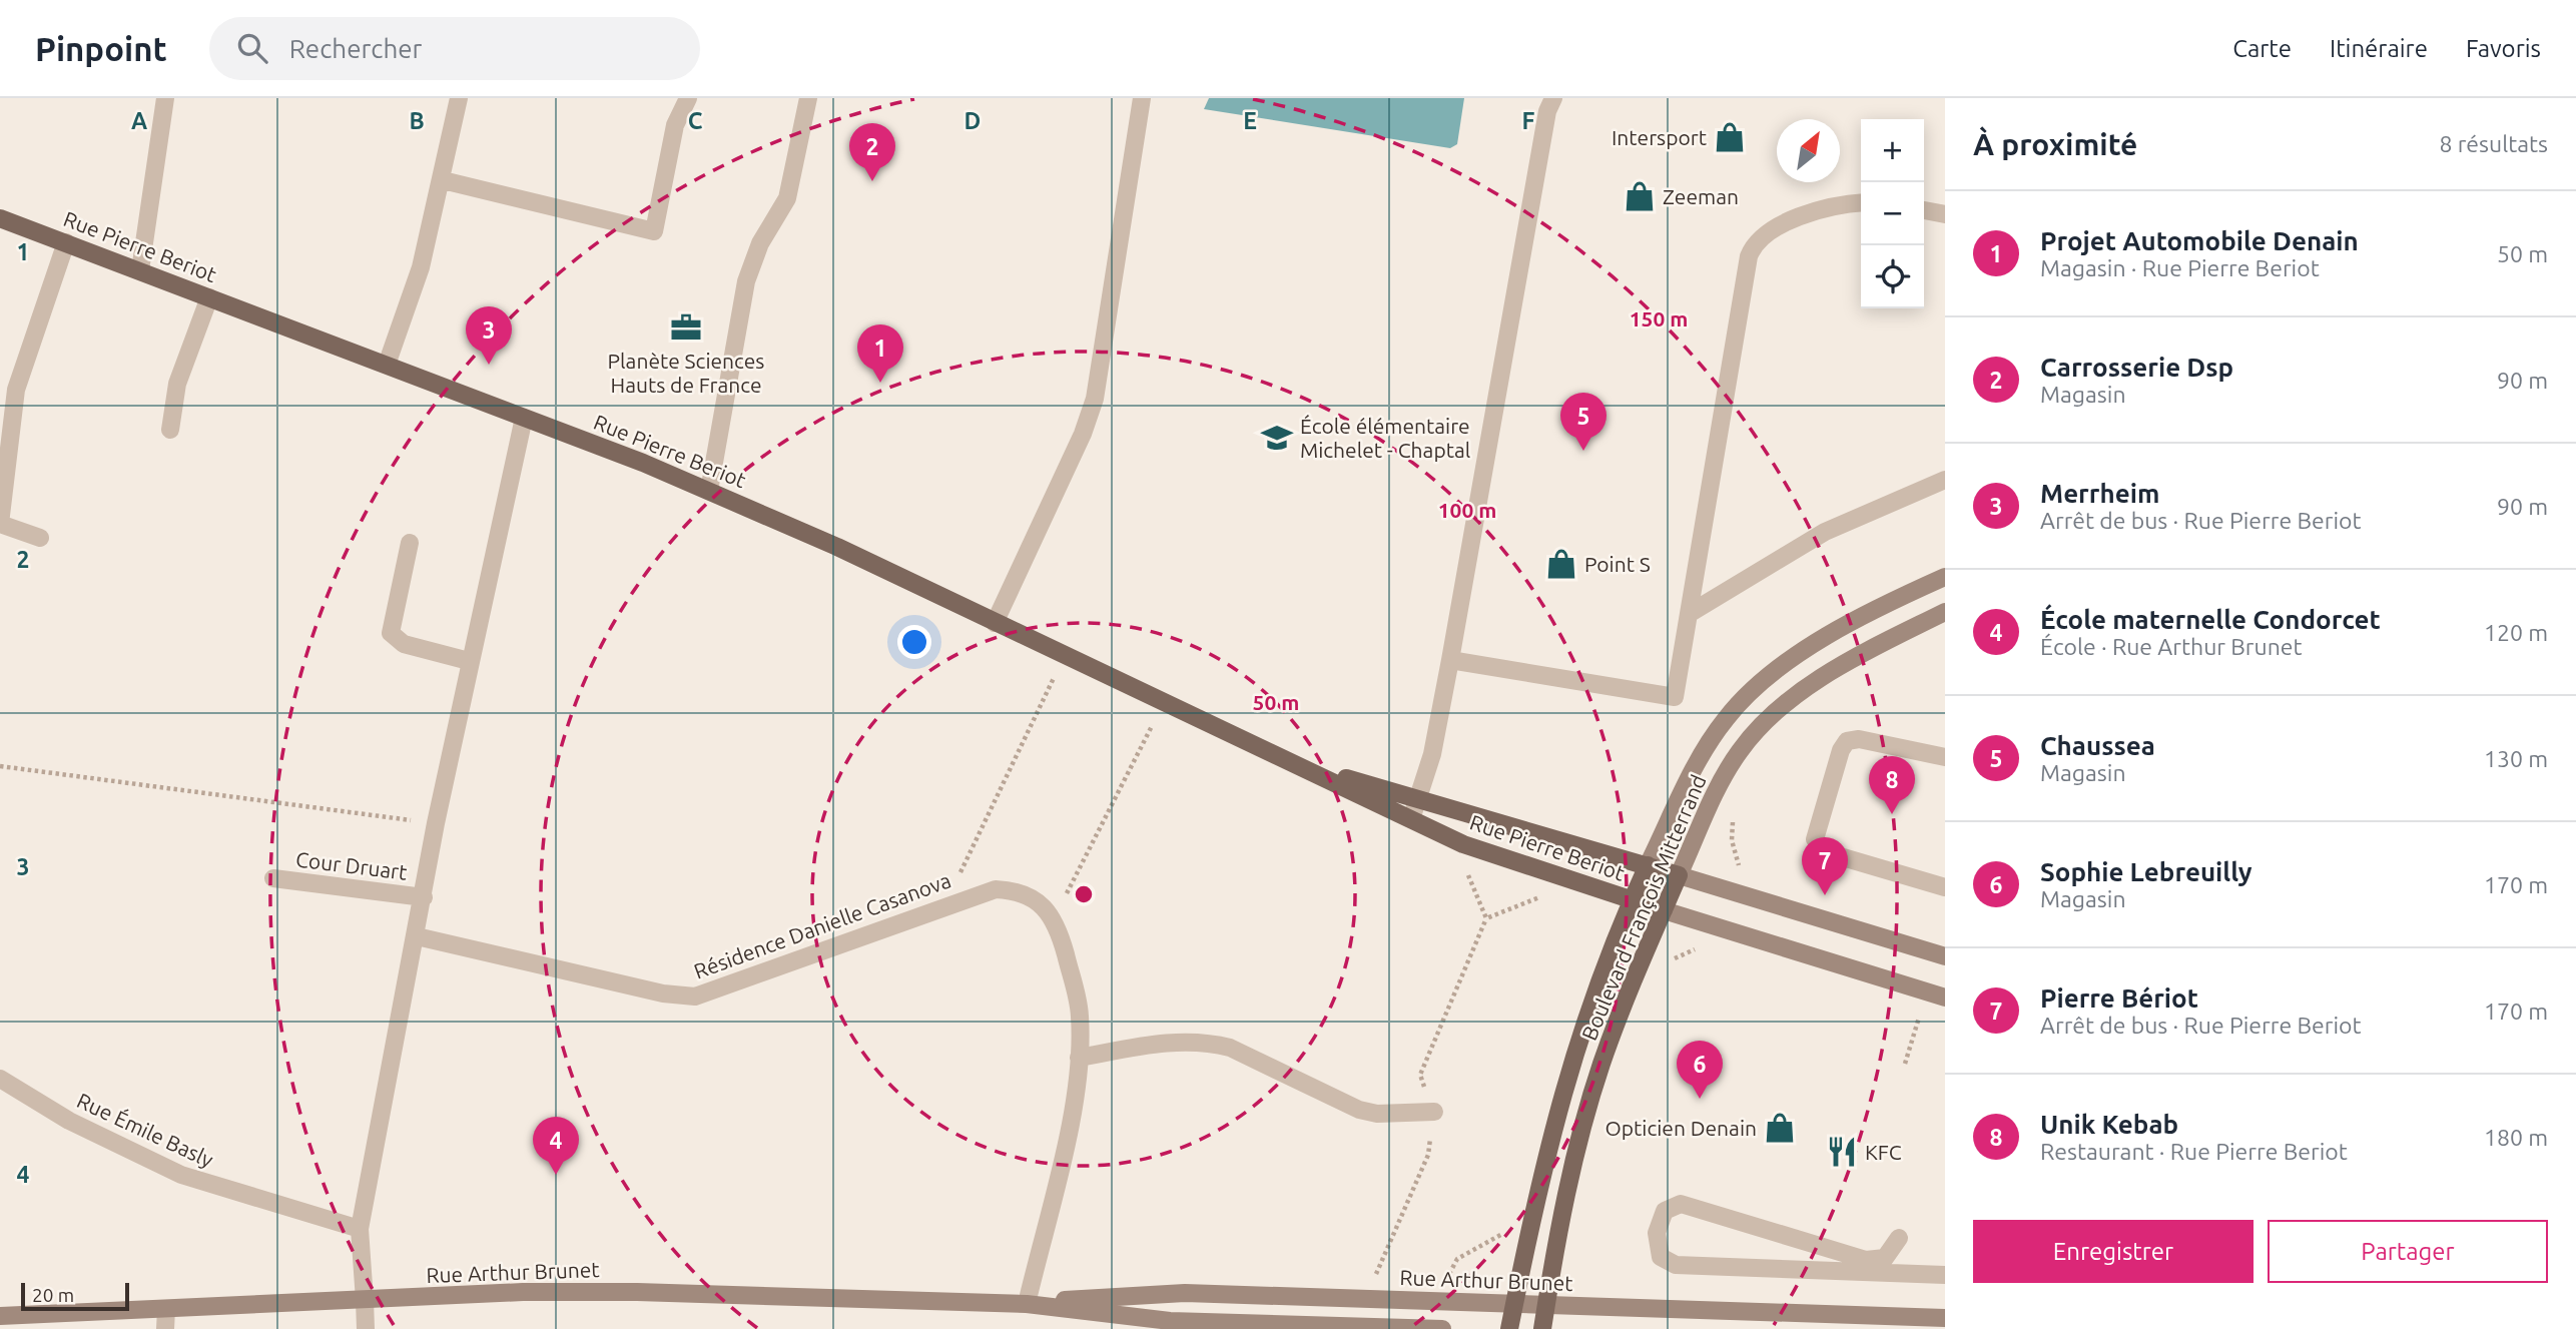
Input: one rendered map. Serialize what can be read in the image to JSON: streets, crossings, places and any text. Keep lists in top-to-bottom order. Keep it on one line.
{"streets":{"main road":["Rue Pierre Beriot","Boulevard François Mitterrand"],"street":["Cour Druart","Résidence Danielle Casanova","Rue Émile Basly","Rue Arthur Brunet"]},"crossings":[["Rue Pierre Beriot","Boulevard François Mitterrand"],["Boulevard François Mitterrand","Rue Arthur Brunet"]],"places":{"shop":["Intersport","Zeeman","Point S","Opticien Denain"],"office":["Planète Sciences Hauts de France"],"school or university":["École élémentaire Michelet - Chaptal"],"restaurant":["KFC"]},"scale_bar":"20 m","north":"top right","page":{"header":"Pinpoint","search":"Rechercher","nav":["Carte","Itinéraire","Favoris"],"heading":["À proximité","8 résultats"],"map_buttons":["+","−"],"pins":["2","3","1","5","8","7","6","4"],"list":[{"mark":"1","name":"Projet Automobile Denain","note":"Magasin · Rue Pierre Beriot","value":"50 m"},{"mark":"2","name":"Carrosserie Dsp","note":"Magasin","value":"90 m"},{"mark":"3","name":"Merrheim","note":"Arrêt de bus · Rue Pierre Beriot","value":"90 m"},{"mark":"4","name":"École maternelle Condorcet","note":"École · Rue Arthur Brunet","value":"120 m"},{"mark":"5","name":"Chaussea","note":"Magasin","value":"130 m"},{"mark":"6","name":"Sophie Lebreuilly","note":"Magasin","value":"170 m"},{"mark":"7","name":"Pierre Bériot","note":"Arrêt de bus · Rue Pierre Beriot","value":"170 m"},{"mark":"8","name":"Unik Kebab","note":"Restaurant · Rue Pierre Beriot","value":"180 m"}],"buttons":["Enregistrer","Partager"],"scale":"20 m"},"grid":{"columns":["A","B","C","D","E","F"],"rows":["1","2","3","4"]},"rings":["150 m","100 m","50 m"]}
